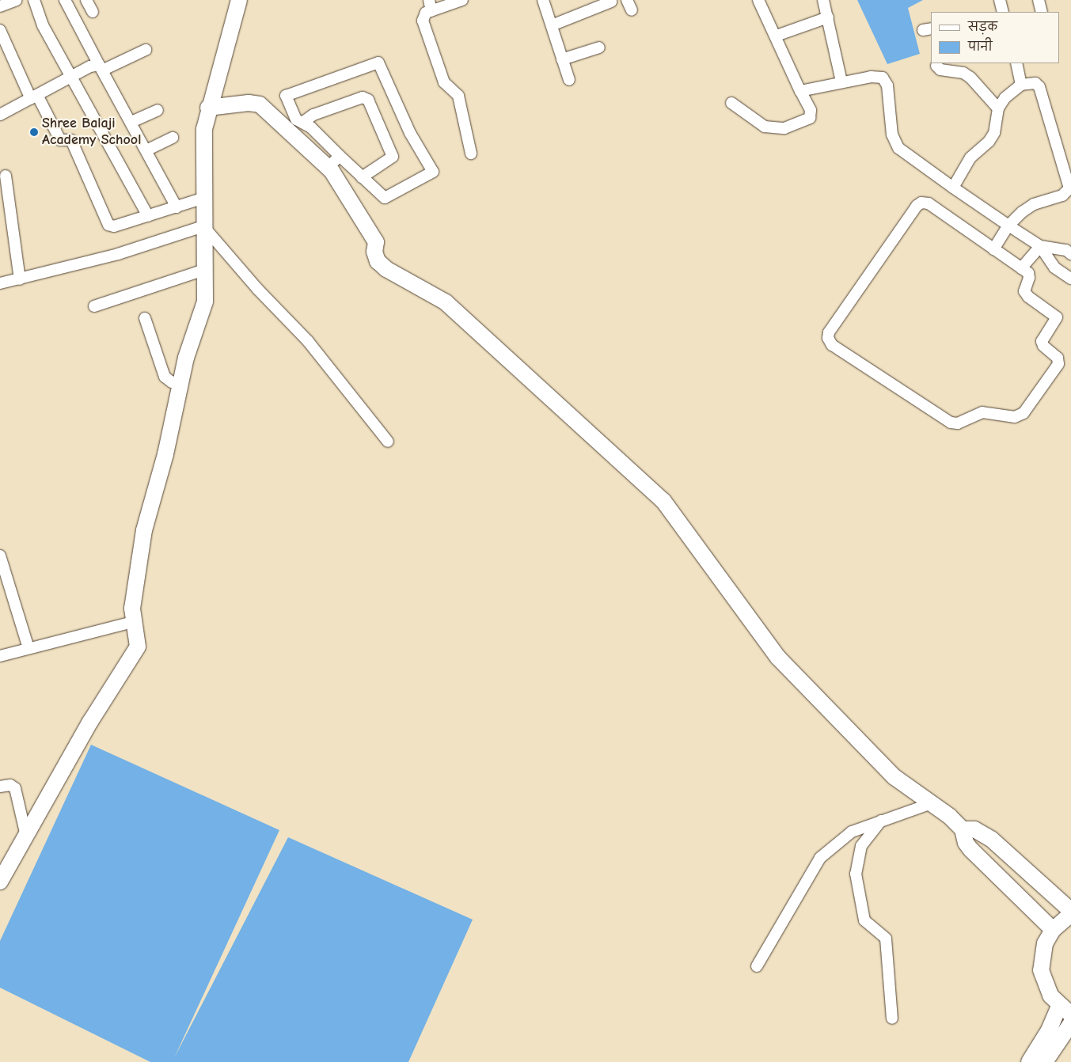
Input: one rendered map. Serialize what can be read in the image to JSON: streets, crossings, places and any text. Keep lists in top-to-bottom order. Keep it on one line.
{"places":["Shree Balaji Academy School"],"legend":["सड़क","पानी"]}
